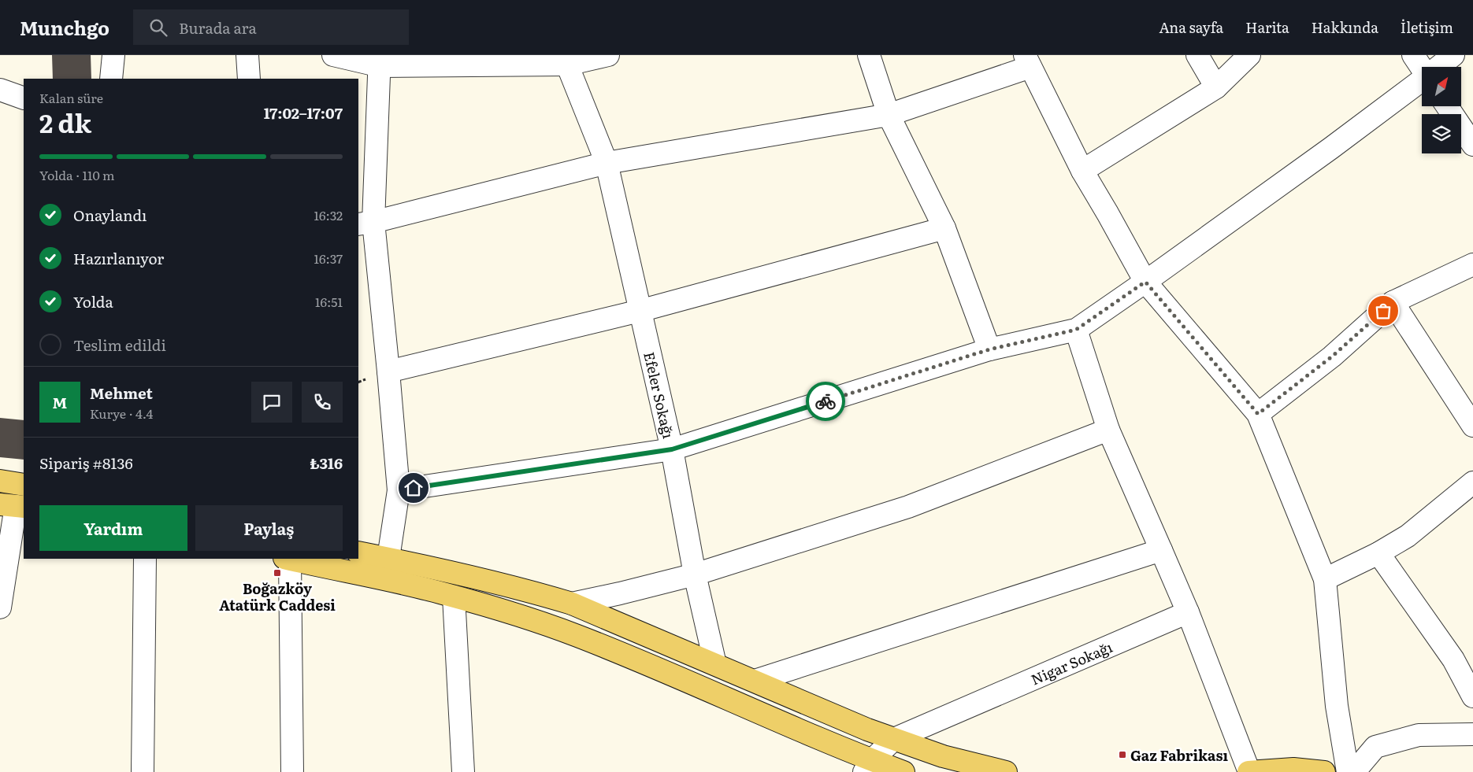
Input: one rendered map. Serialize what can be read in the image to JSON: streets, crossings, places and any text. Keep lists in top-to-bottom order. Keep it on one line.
{"streets":{"street":["Efeler Sokağı","Nigar Sokağı"]},"places":{"transit":["Boğazköy Atatürk Caddesi","Gaz Fabrikası"]},"north":"top right","page":{"header":"Munchgo","search":"Burada ara","nav":["Ana sayfa","Harita","Hakkında","İletişim"],"heading":["2 dk","Kalan süre","17:02–17:07"],"panel":["Mehmet","Kurye · 4.4","Sipariş #8136","₺316"],"bar":"Yolda · 110 m","list":[["Onaylandı","16:32"],["Hazırlanıyor","16:37"],["Yolda","16:51"],"Teslim edildi"],"round":"M","buttons":["Yardım","Paylaş"]}}
